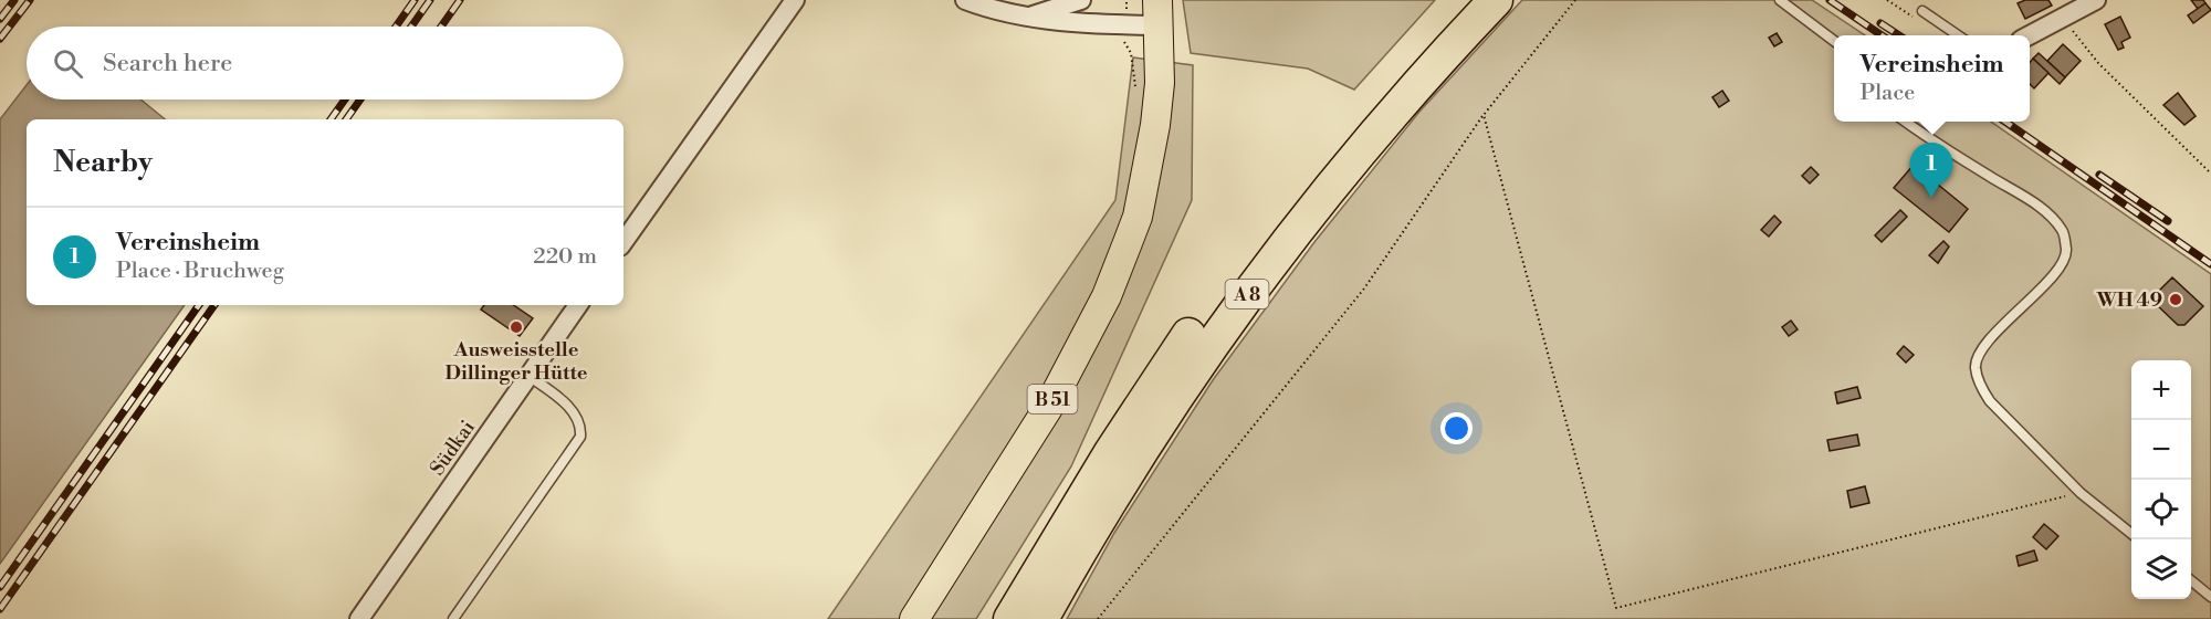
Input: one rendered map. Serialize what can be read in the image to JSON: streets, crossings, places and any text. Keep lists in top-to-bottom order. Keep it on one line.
{"streets":{"highway":["A 8"],"main road":["B 51"],"street":["Südkai"]},"places":["WH 49","Ausweisstelle Dillinger Hütte"],"page":{"search":"Search here","popup":["Vereinsheim","Place"],"heading":"Nearby","pins":"1","list":[{"mark":"1","name":"Vereinsheim","note":"Place · Bruchweg","value":"220 m"}],"map_buttons":["+","−"]}}
